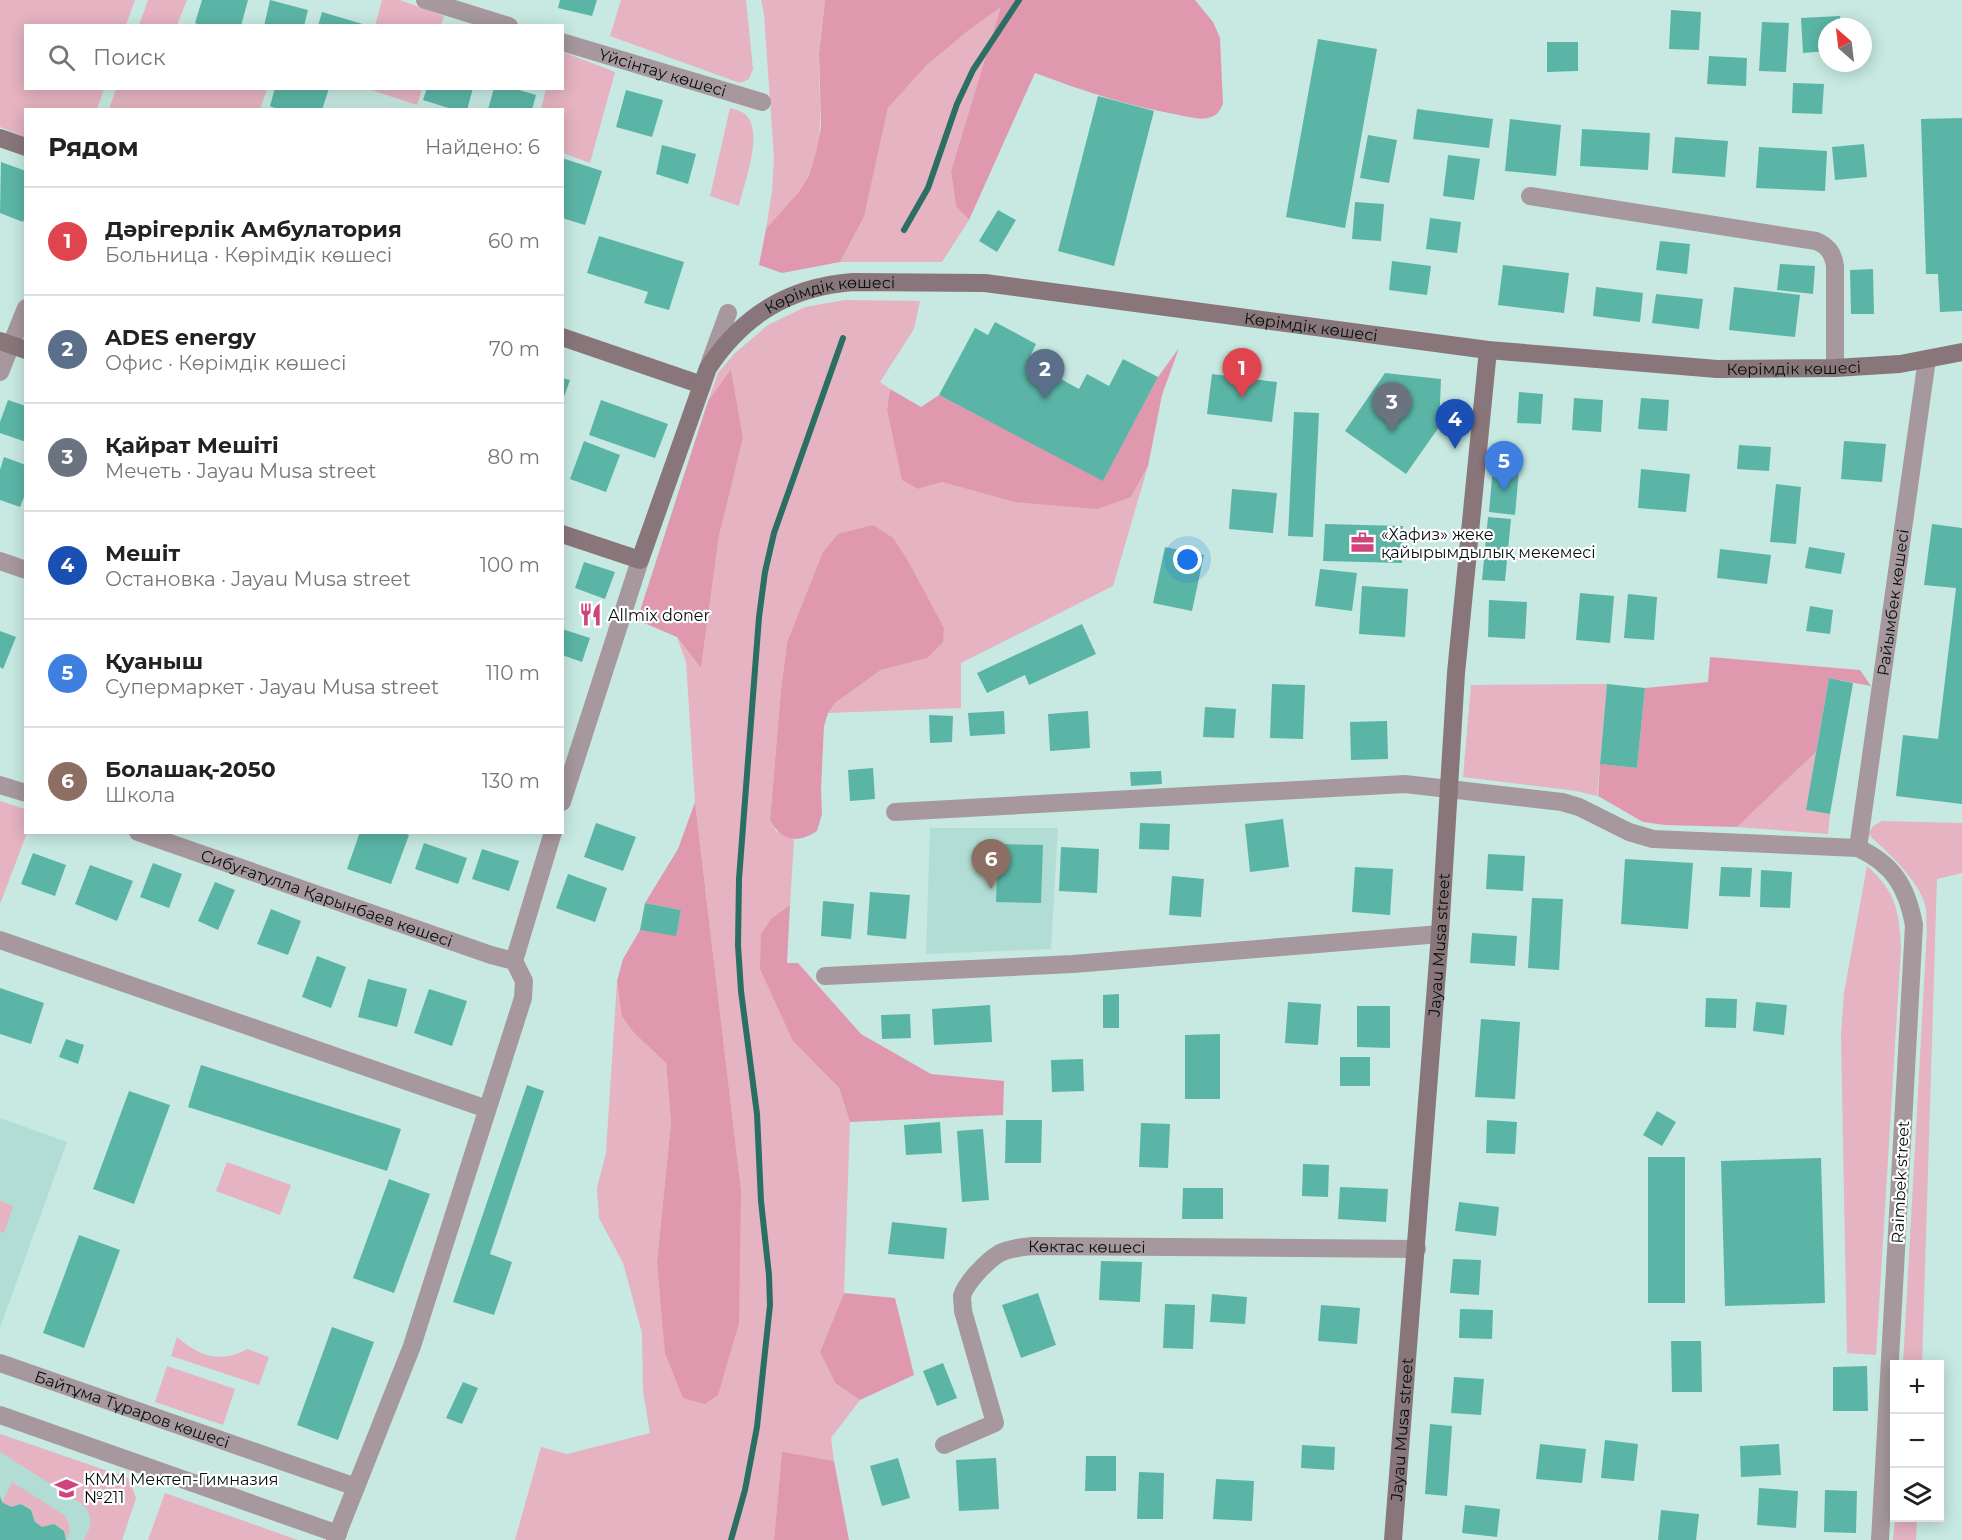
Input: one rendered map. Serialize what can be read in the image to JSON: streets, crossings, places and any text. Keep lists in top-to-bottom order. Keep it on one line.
{"streets":{"street":["Үйсінтау көшесі","Көрімдік көшесі","Райымбек көшесі","Сибуғатулла Қарынбаев көшесі","Jayau Musa street","Raimbek street","Көктас көшесі","Байтұма Тұраров көшесі"]},"crossings":[["Көрімдік көшесі","Райымбек көшесі"],["Көрімдік көшесі","Jayau Musa street"],["Райымбек көшесі","Raimbek street"],["Jayau Musa street","Көктас көшесі"]],"places":{"office":["«Хафиз» жеке қайырымдылық мекемесі"],"restaurant":["Allmix doner"],"school or university":["КММ Мектеп-Гимназия №211"]},"north":"top left","page":{"search":"Поиск","heading":["Рядом","Найдено: 6"],"list":[{"mark":"1","name":"Дәрігерлік Амбулатория","note":"Больница · Көрімдік көшесі","value":"60 m"},{"mark":"2","name":"ADES energy","note":"Офис · Көрімдік көшесі","value":"70 m"},{"mark":"3","name":"Қайрат Мешіті","note":"Мечеть · Jayau Musa street","value":"80 m"},{"mark":"4","name":"Мешіт","note":"Остановка · Jayau Musa street","value":"100 m"},{"mark":"5","name":"Қуаныш","note":"Супермаркет · Jayau Musa street","value":"110 m"},{"mark":"6","name":"Болашақ-2050","note":"Школа","value":"130 m"}],"pins":["1","2","3","4","5","6"],"map_buttons":["+","−"]}}
